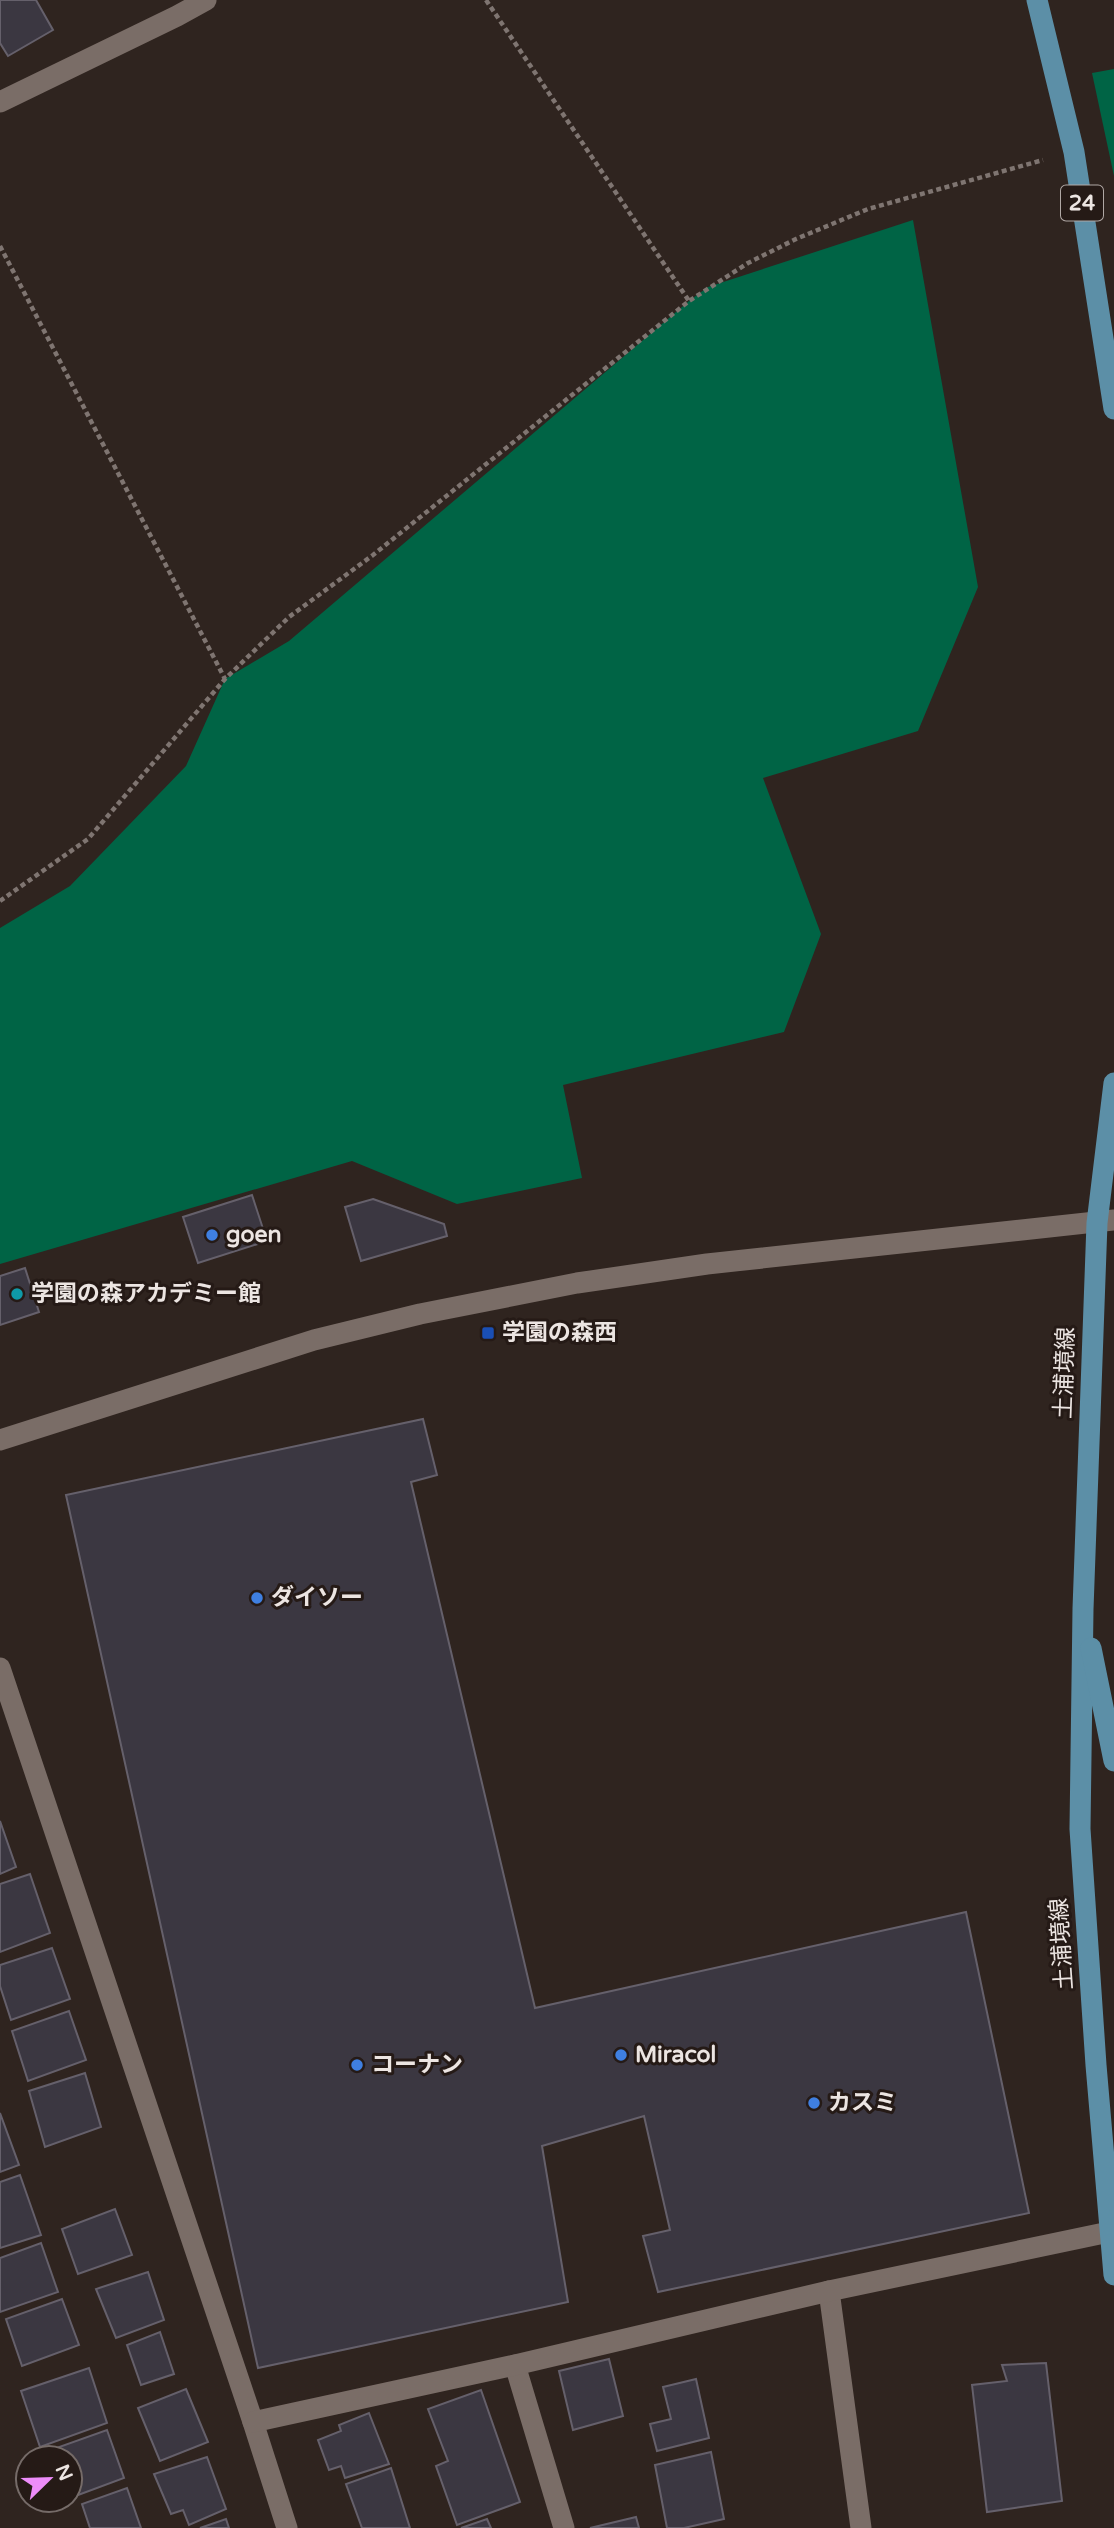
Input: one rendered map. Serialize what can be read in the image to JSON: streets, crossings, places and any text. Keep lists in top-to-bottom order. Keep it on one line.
{"streets":{"main road":["24","土浦境線"]},"places":{"other":["goen","学園の森アカデミー館","ダイソー","Miracol","コーナン","カスミ"],"transit":["学園の森西"]},"north":"top right"}
